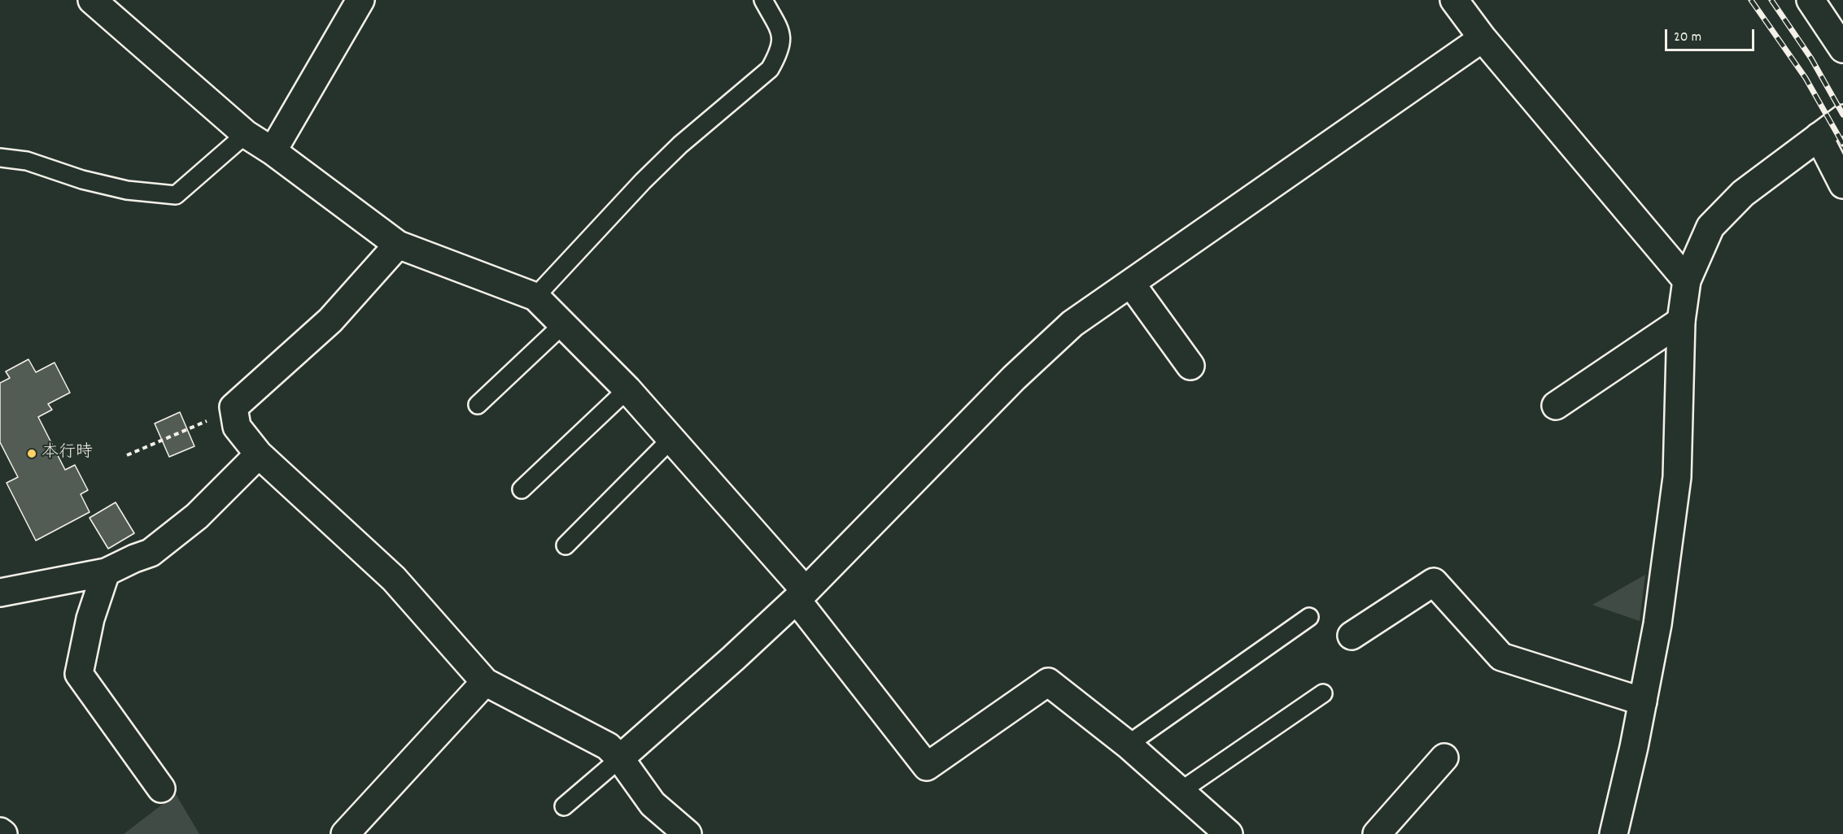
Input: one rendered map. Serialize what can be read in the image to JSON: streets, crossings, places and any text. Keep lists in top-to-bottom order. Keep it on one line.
{"places":["本行時"],"scale_bar":"20 m"}
